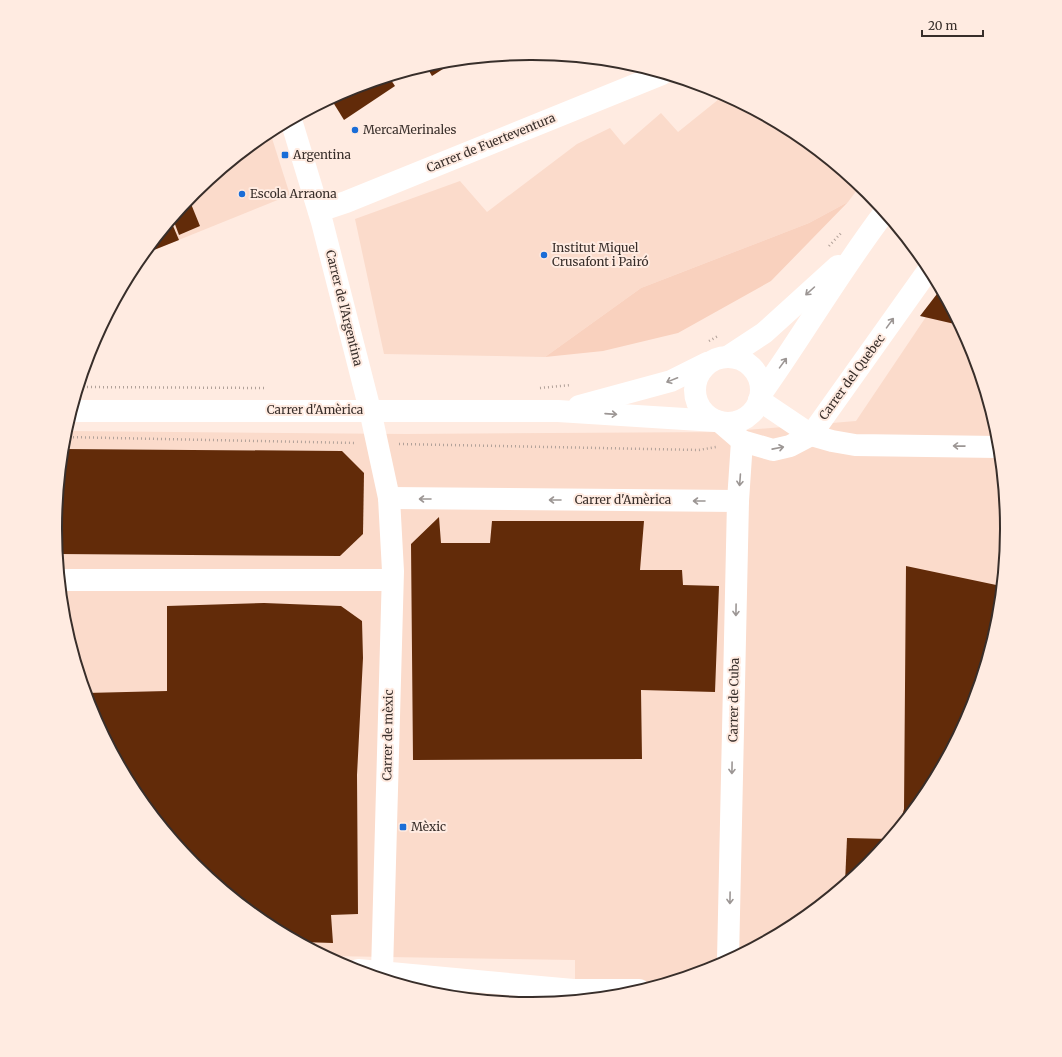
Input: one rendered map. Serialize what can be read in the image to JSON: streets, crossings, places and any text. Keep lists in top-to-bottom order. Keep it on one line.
{"streets":{"street":["Carrer de Fuerteventura","Carrer de l'Argentina","Carrer del Quebec","Carrer d'Amèrica","Carrer de Cuba","Carrer de mèxic"]},"crossings":[["Carrer de Fuerteventura","Carrer de l'Argentina"],["Carrer de l'Argentina","Carrer d'Amèrica"],["Carrer de l'Argentina","Carrer de mèxic"],["Carrer d'Amèrica","Carrer de Cuba"],["Carrer d'Amèrica","Carrer de mèxic"]],"one_way":["Carrer de Cuba"],"places":{"other":["MercaMerinales","Escola Arraona","Institut Miquel Crusafont i Pairó"],"transit":["Argentina","Mèxic"]},"scale_bar":"20 m"}
